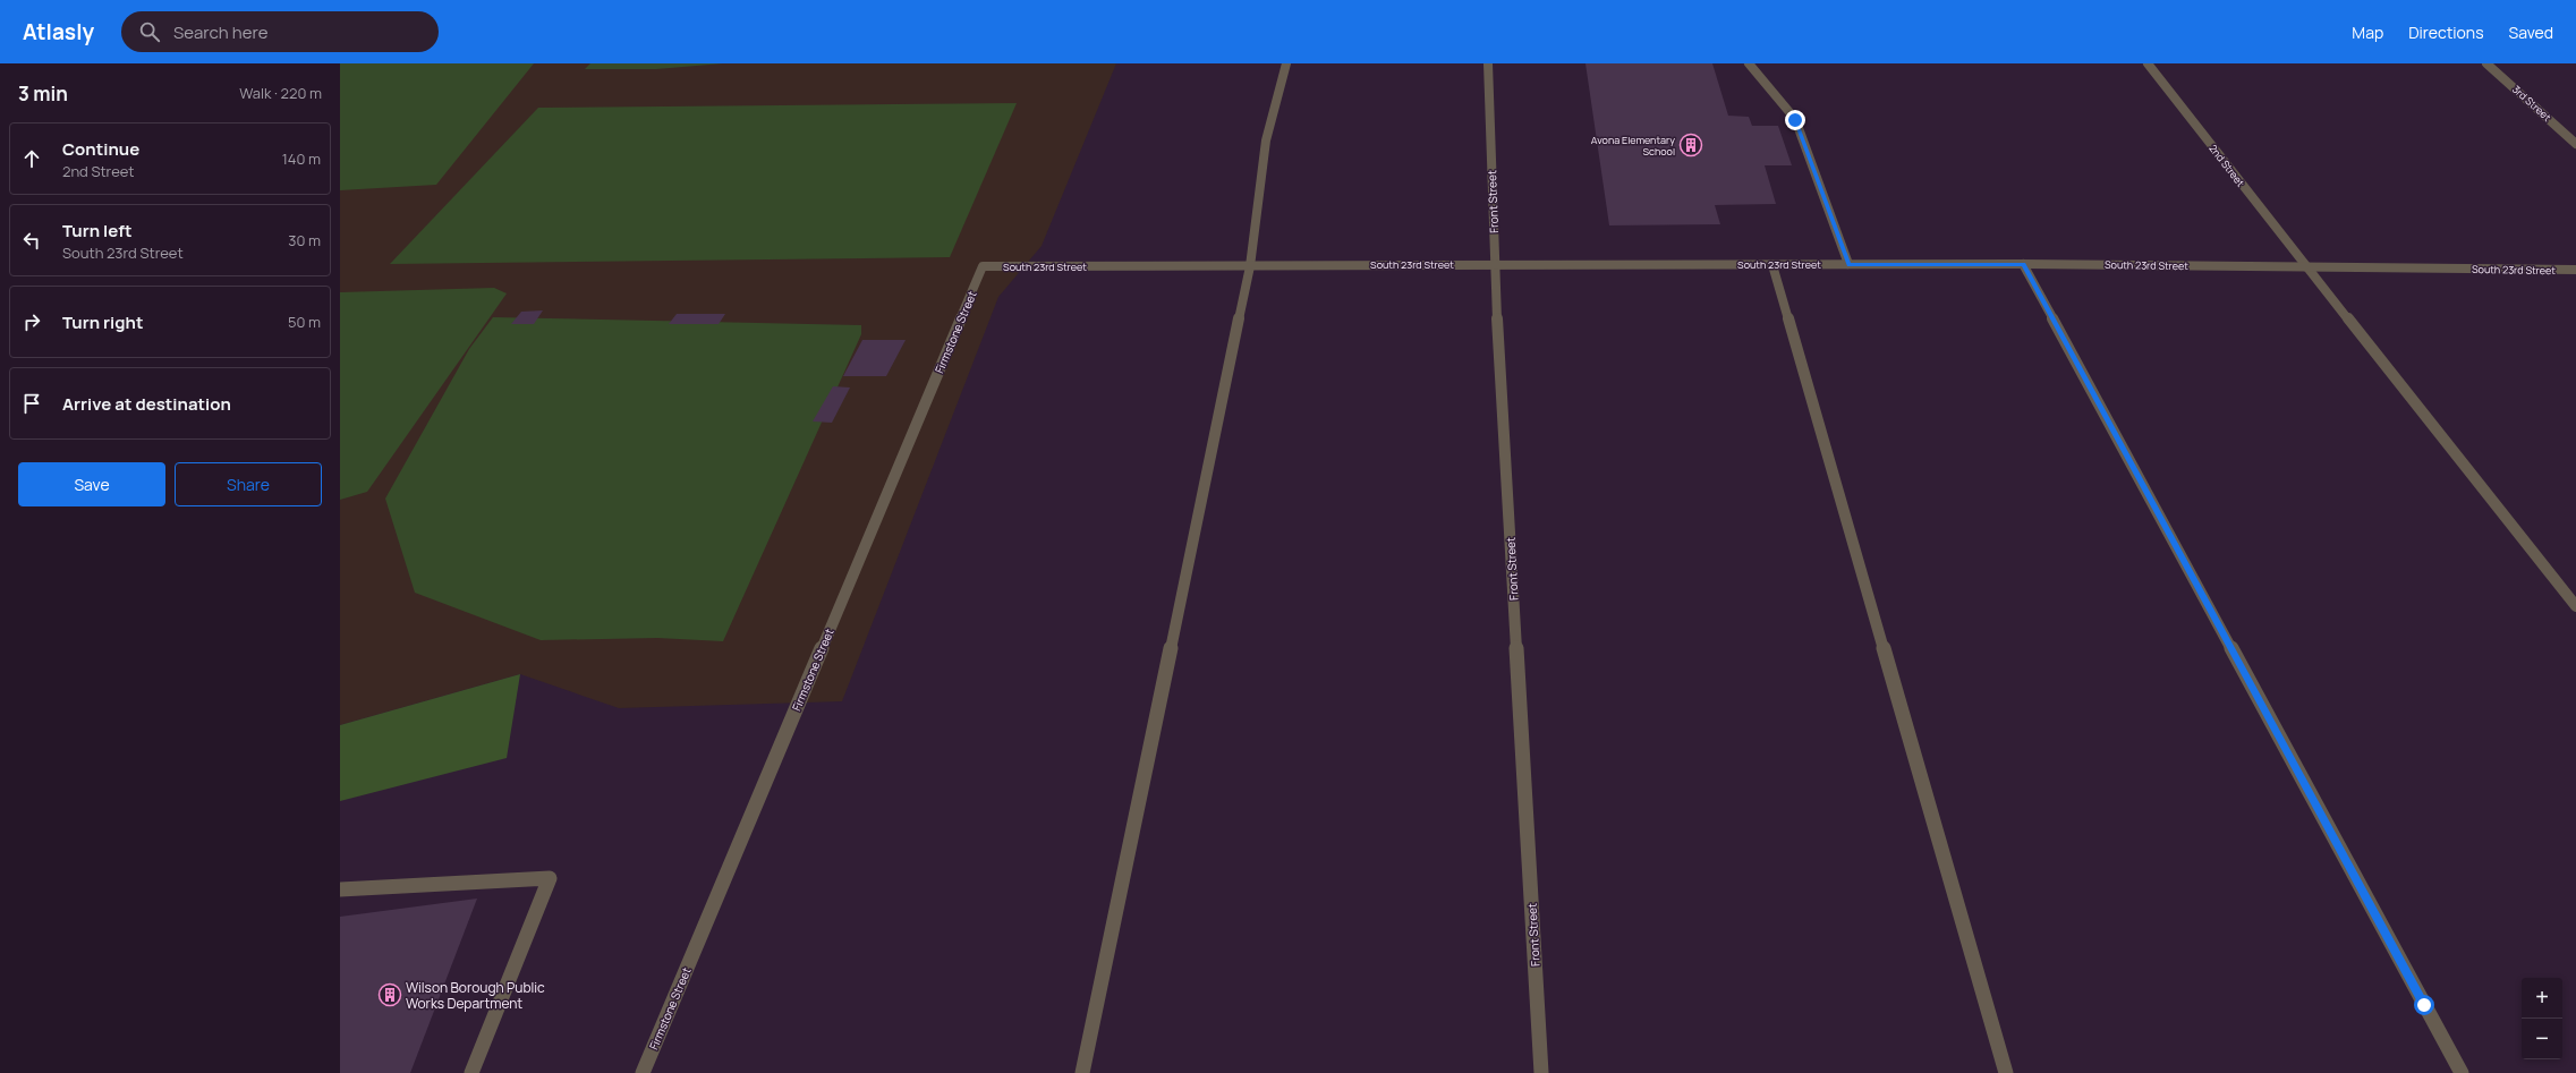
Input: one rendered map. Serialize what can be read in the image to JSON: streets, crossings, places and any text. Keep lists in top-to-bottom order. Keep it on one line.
{"streets":{"street":["3rd Street","2nd Street","Front Street","South 23rd Street","Firmstone Street"]},"crossings":[["2nd Street","South 23rd Street"],["Front Street","South 23rd Street"],["South 23rd Street","Firmstone Street"]],"places":{"building":["Avona Elementary School","Wilson Borough Public Works Department"]},"page":{"header":"Atlasly","search":"Search here","nav":["Map","Directions","Saved"],"heading":["3 min","Walk · 220 m"],"list":[["Continue","2nd Street","140 m"],["Turn left","South 23rd Street","30 m"],["Turn right","50 m"],"Arrive at destination"],"buttons":["Save","Share"],"map_buttons":["+","−"]}}
